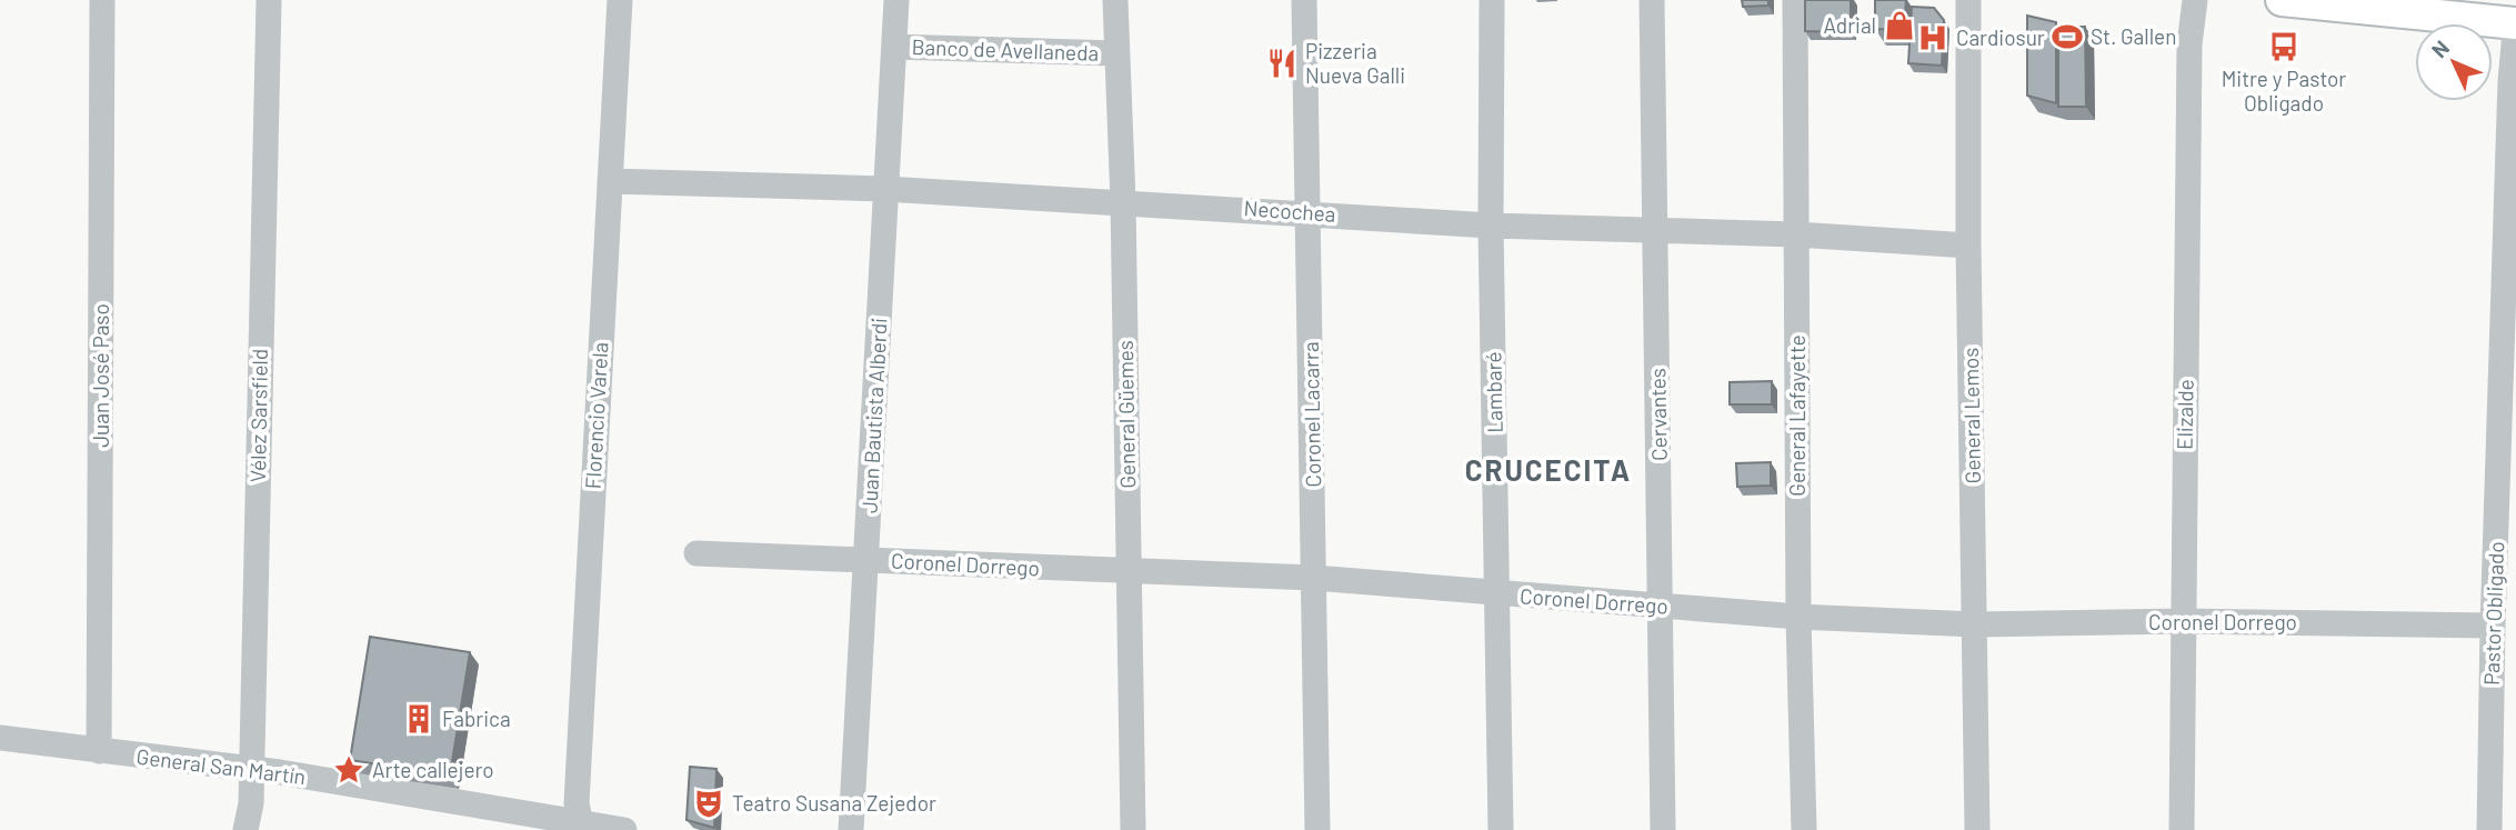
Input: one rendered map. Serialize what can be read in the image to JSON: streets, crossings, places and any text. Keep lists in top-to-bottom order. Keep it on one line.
{"streets":{"street":["Banco de Avellaneda","Necochea","Juan José Paso","Lambaré","General Güemes","Coronel Lacarra","Cervantes","Elizalde","Vélez Sarsfield","Florencio Varela","Juan Bautista Alberdi","General Lafayette","General Lemos","Coronel Dorrego","Pastor Obligado","General San Martín"]},"crossings":[["Banco de Avellaneda","General Güemes"],["Banco de Avellaneda","Juan Bautista Alberdi"],["Necochea","Lambaré"],["Necochea","General Güemes"],["Necochea","Coronel Lacarra"],["Necochea","Cervantes"],["Necochea","Florencio Varela"],["Necochea","Juan Bautista Alberdi"],["Necochea","General Lafayette"],["Necochea","General Lemos"],["Juan José Paso","General San Martín"],["Lambaré","Coronel Dorrego"],["General Güemes","Coronel Dorrego"],["Coronel Lacarra","Coronel Dorrego"],["Cervantes","Coronel Dorrego"],["Elizalde","Coronel Dorrego"],["Vélez Sarsfield","General San Martín"],["Florencio Varela","General San Martín"],["Juan Bautista Alberdi","Coronel Dorrego"],["General Lafayette","Coronel Dorrego"],["General Lemos","Coronel Dorrego"],["Coronel Dorrego","Pastor Obligado"]],"districts":["CRUCECITA"],"places":{"shop":["Adrial"],"sports":["St. Gallen"],"hospital":["Cardiosur"],"bus stop":["Mitre y Pastor Obligado"],"restaurant":["Pizzeria Nueva Galli"],"building":["Fabrica"],"place":["Arte callejero"],"theatre":["Teatro Susana Zejedor"]},"north":"top left"}
